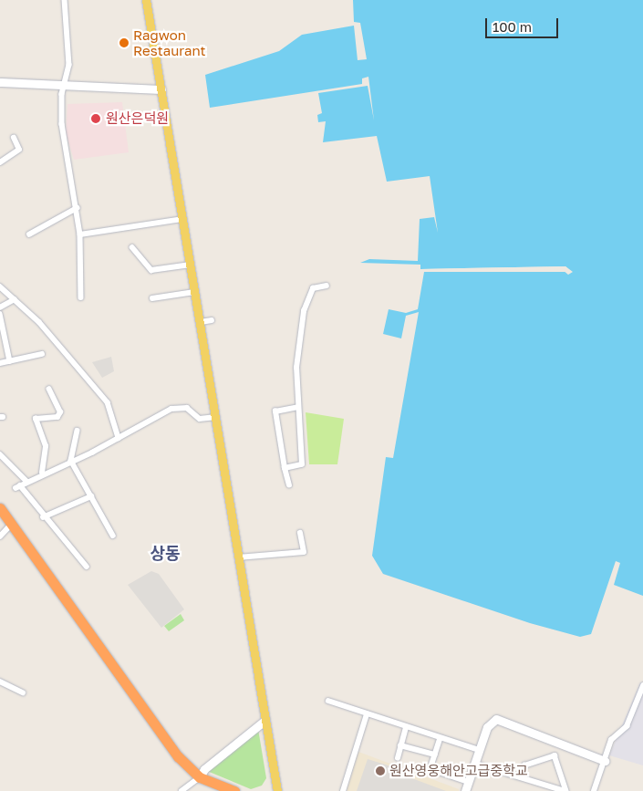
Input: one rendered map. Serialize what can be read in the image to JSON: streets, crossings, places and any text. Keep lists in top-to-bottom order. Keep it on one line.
{"districts":["상동"],"places":["Ragwon Restaurant","원산은덕원","원산영웅해안고급중학교"],"scale_bar":"100 m"}
